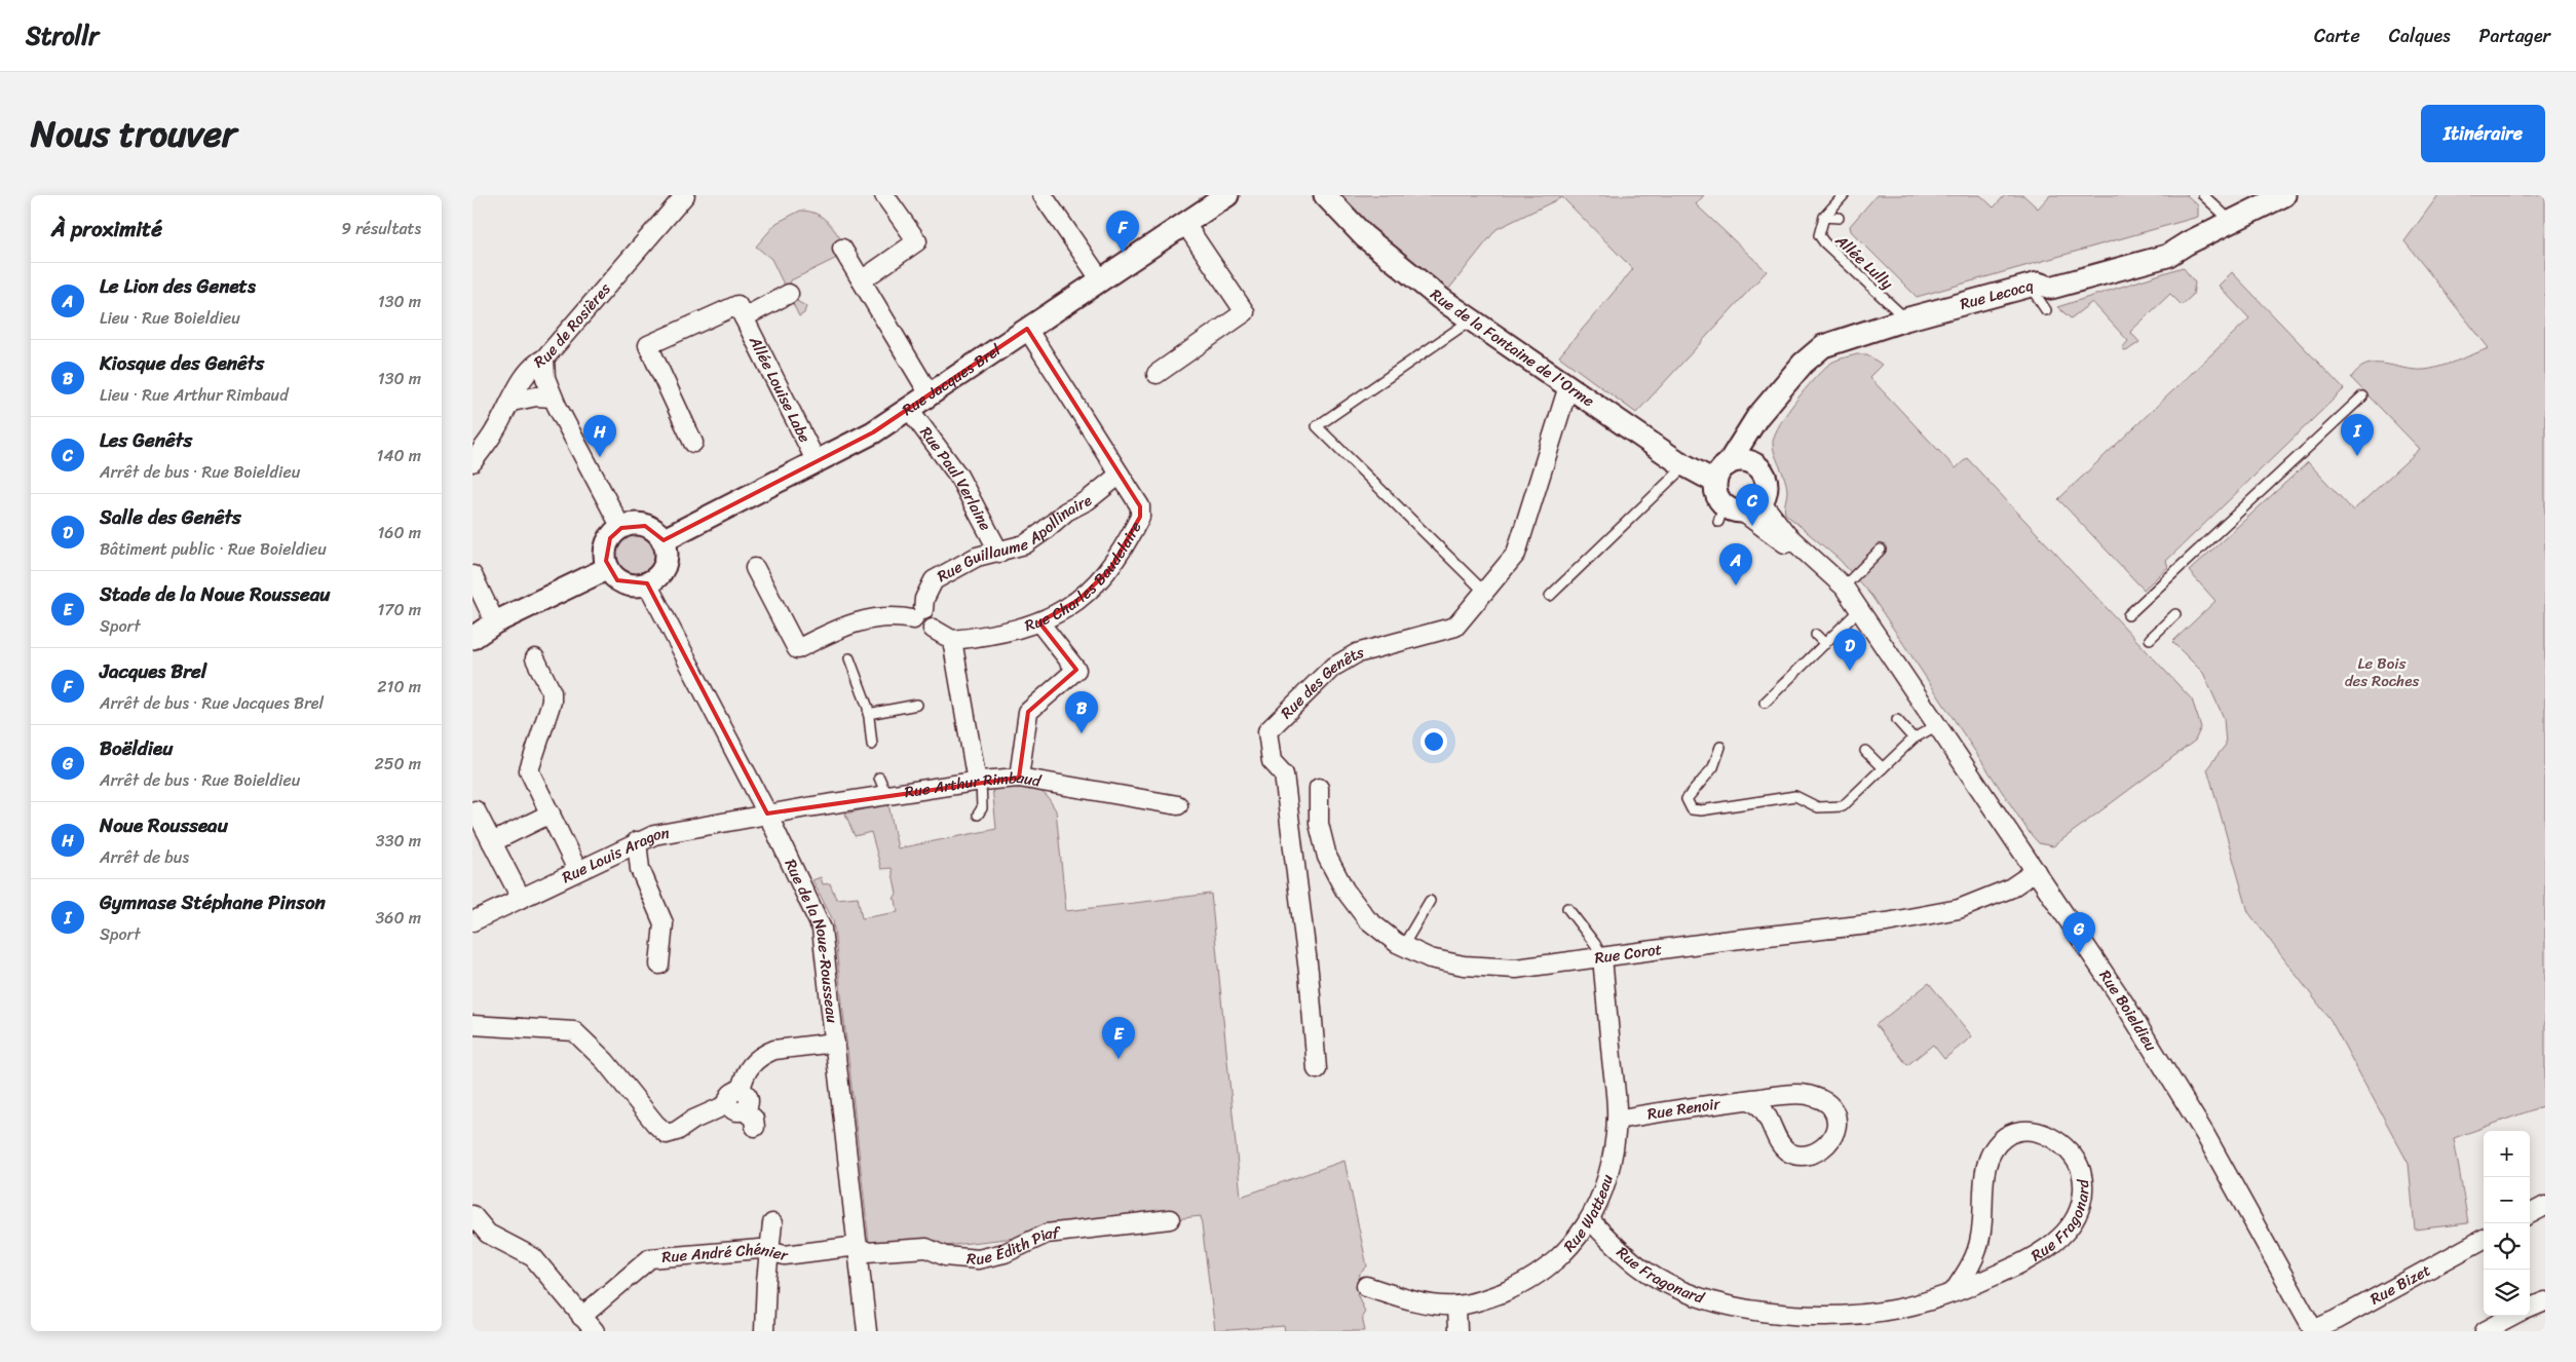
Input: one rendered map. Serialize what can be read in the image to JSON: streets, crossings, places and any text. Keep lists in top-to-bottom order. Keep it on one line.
{"streets":{"street":["Rue Lecocq","Rue de Rosières","Rue de la Fontaine de l'Orme","Rue Jacques Brel","Allée Louise Labe","Rue Paul Verlaine","Rue Guillaume Apollinaire","Rue Charles Baudelaire","Rue des Genêts","Rue Arthur Rimbaud","Rue Louis Aragon","Rue de la Noue-Rousseau","Rue Corot","Rue Boieldieu","Rue Renoir","Rue Watteau","Rue Fragonard","Rue Édith Piaf","Rue André Chénier","Rue Bizet"],"lane":["Allée Lully"]},"crossings":[["Allée Lully","Rue Lecocq"],["Rue Lecocq","Rue de la Fontaine de l'Orme"],["Rue Lecocq","Rue Boieldieu"],["Rue de la Fontaine de l'Orme","Rue des Genêts"],["Rue de la Fontaine de l'Orme","Rue Boieldieu"],["Rue Jacques Brel","Allée Louise Labe"],["Rue Jacques Brel","Rue Paul Verlaine"],["Rue Jacques Brel","Rue Charles Baudelaire"],["Rue Jacques Brel","Rue de la Noue-Rousseau"],["Rue Paul Verlaine","Rue Guillaume Apollinaire"],["Rue Guillaume Apollinaire","Rue Charles Baudelaire"],["Rue Arthur Rimbaud","Rue Louis Aragon"],["Rue Arthur Rimbaud","Rue de la Noue-Rousseau"],["Rue Louis Aragon","Rue de la Noue-Rousseau"],["Rue de la Noue-Rousseau","Rue Édith Piaf"],["Rue de la Noue-Rousseau","Rue André Chénier"],["Rue Corot","Rue Boieldieu"],["Rue Corot","Rue Watteau"],["Rue Boieldieu","Rue Bizet"],["Rue Renoir","Rue Watteau"],["Rue Watteau","Rue Fragonard"],["Rue Édith Piaf","Rue André Chénier"]],"parks":["Le Bois des Roches"],"page":{"header":"Strollr","nav":["Carte","Calques","Partager"],"title":"Nous trouver","buttons":"Itinéraire","heading":["À proximité","9 résultats"],"pins":["F","I","H","C","A","D","B","G","E"],"list":[{"mark":"A","name":"Le Lion des Genets","note":"Lieu · Rue Boieldieu","value":"130 m"},{"mark":"B","name":"Kiosque des Genêts","note":"Lieu · Rue Arthur Rimbaud","value":"130 m"},{"mark":"C","name":"Les Genêts","note":"Arrêt de bus · Rue Boieldieu","value":"140 m"},{"mark":"D","name":"Salle des Genêts","note":"Bâtiment public · Rue Boieldieu","value":"160 m"},{"mark":"E","name":"Stade de la Noue Rousseau","note":"Sport","value":"170 m"},{"mark":"F","name":"Jacques Brel","note":"Arrêt de bus · Rue Jacques Brel","value":"210 m"},{"mark":"G","name":"Boëldieu","note":"Arrêt de bus · Rue Boieldieu","value":"250 m"},{"mark":"H","name":"Noue Rousseau","note":"Arrêt de bus","value":"330 m"},{"mark":"I","name":"Gymnase Stéphane Pinson","note":"Sport","value":"360 m"}],"map_buttons":["+","−"]}}
